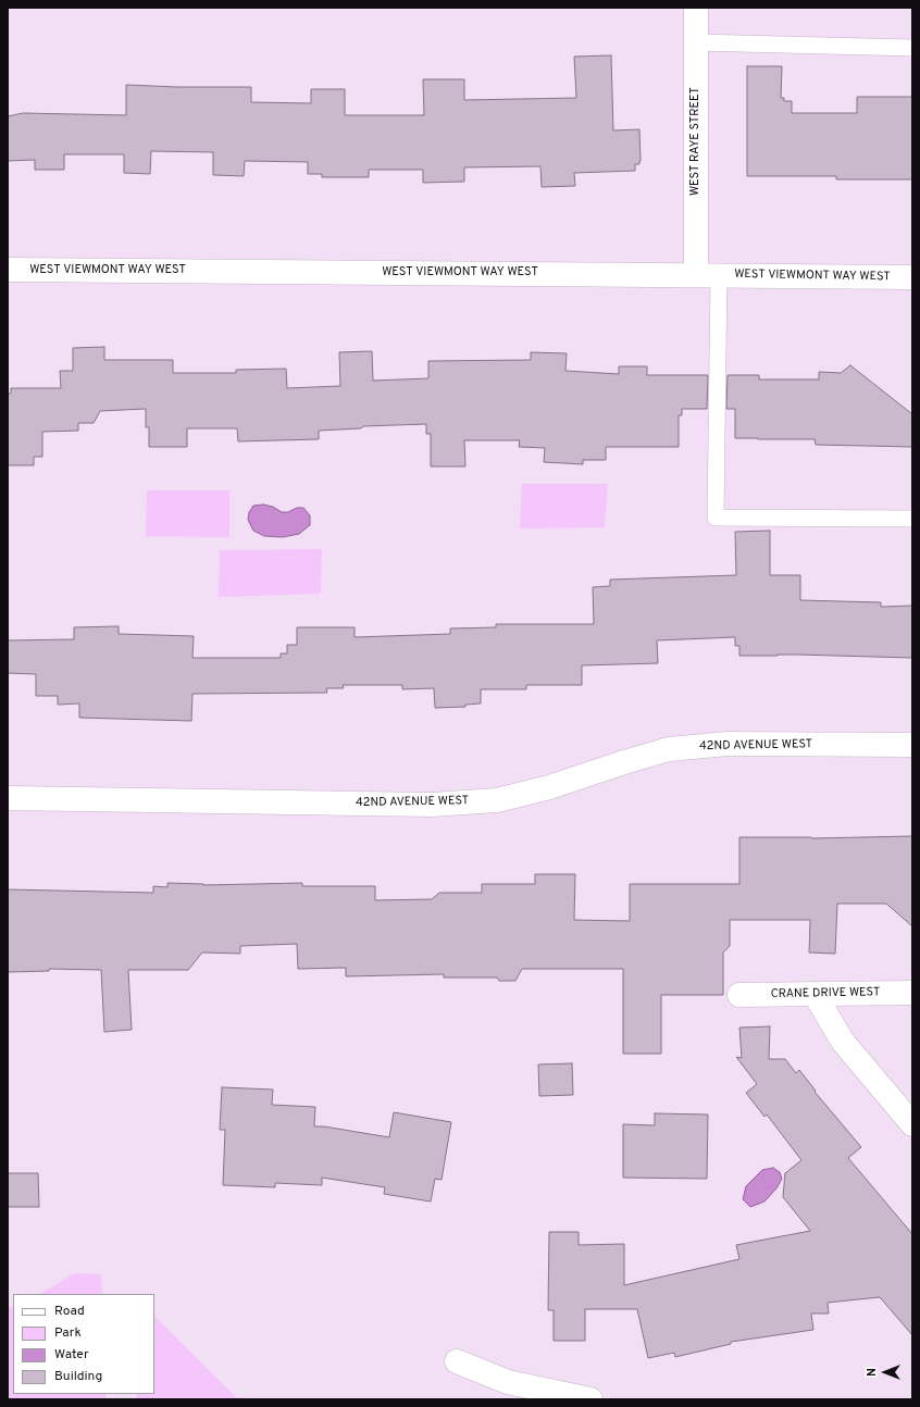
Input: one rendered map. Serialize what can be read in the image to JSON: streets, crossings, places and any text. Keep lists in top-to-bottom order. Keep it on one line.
{"streets":{"street":["WEST RAYE STREET","WEST VIEWMONT WAY WEST","42ND AVENUE WEST","CRANE DRIVE WEST"]},"crossings":[["WEST RAYE STREET","WEST VIEWMONT WAY WEST"]],"legend":["Road","Park","Water","Building"],"north":"left"}
